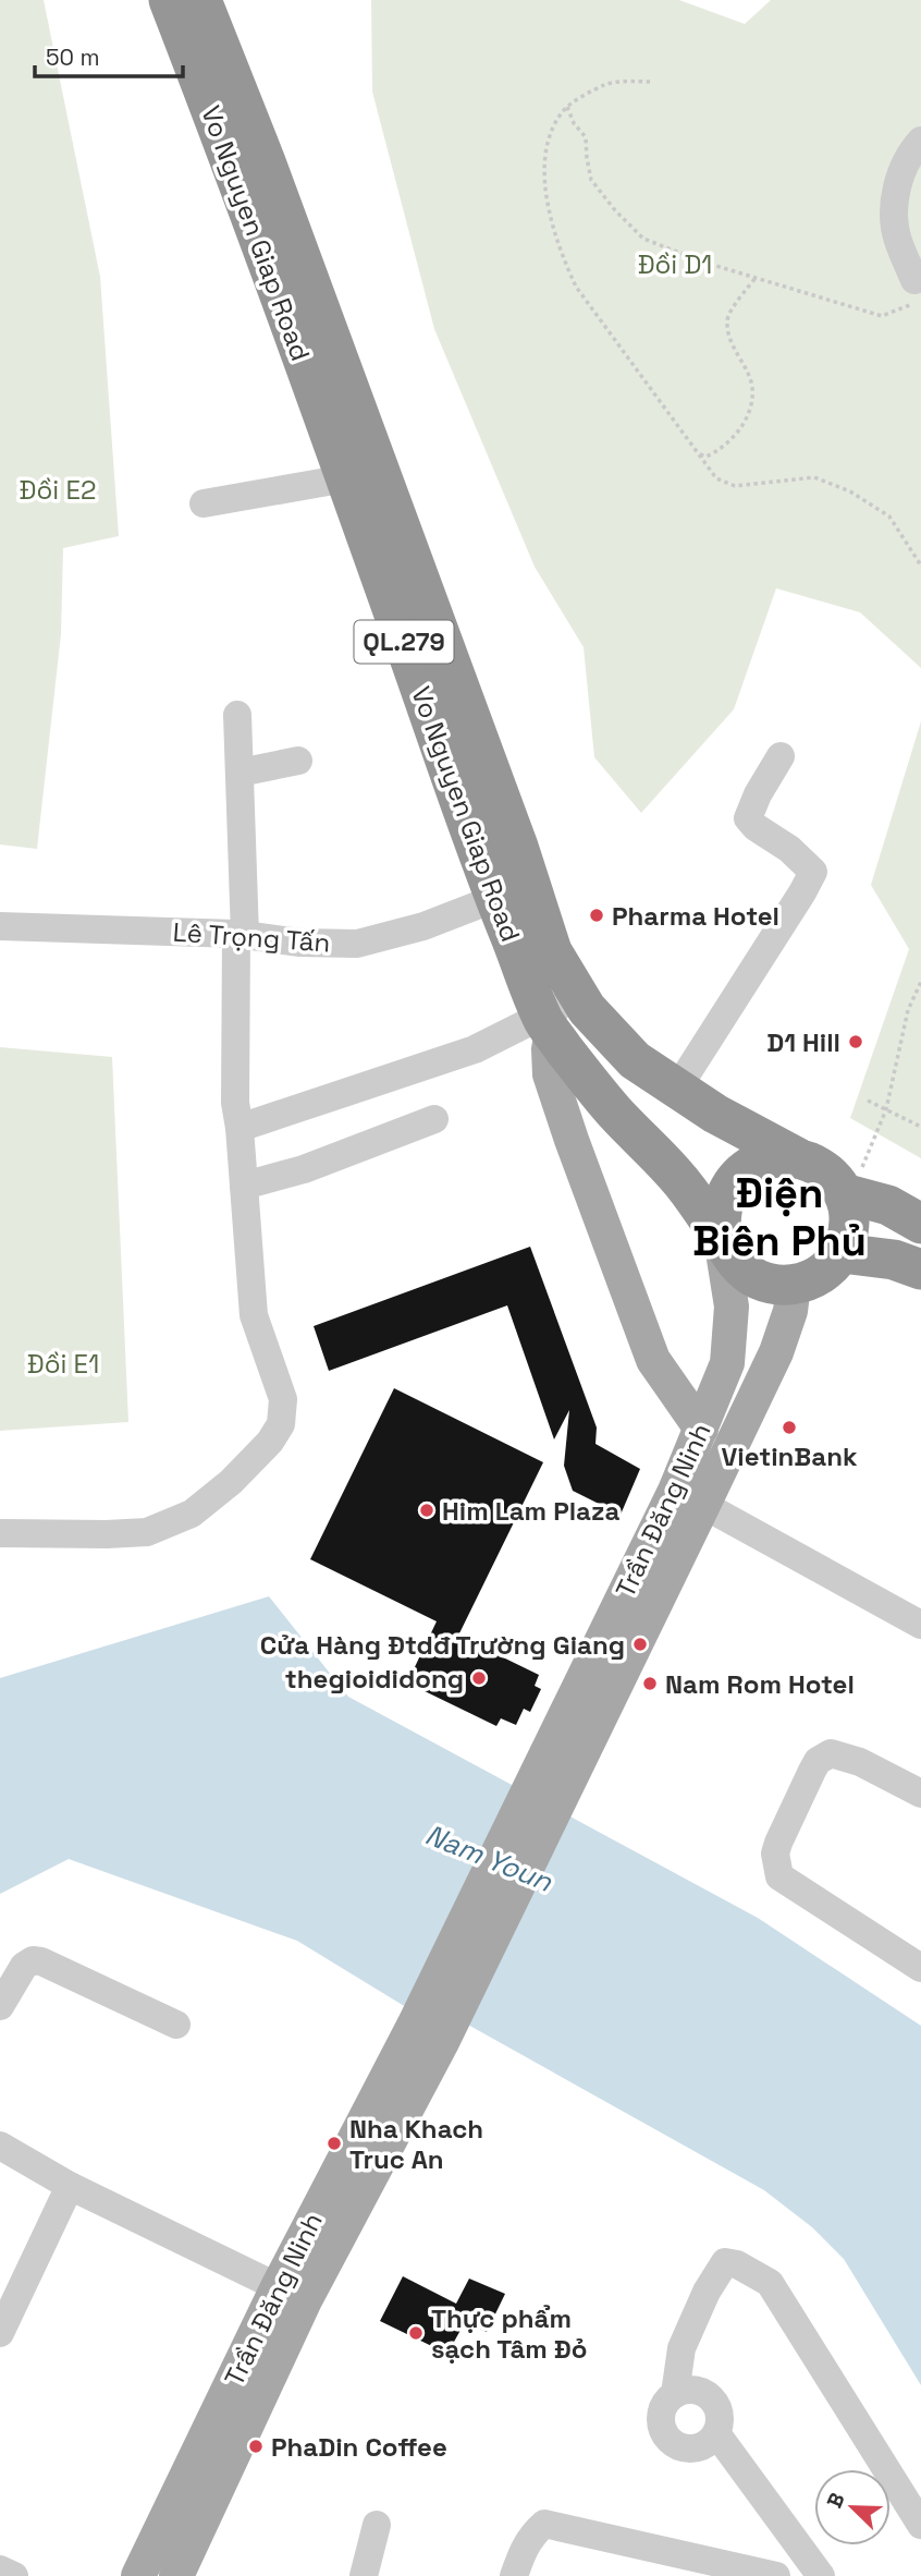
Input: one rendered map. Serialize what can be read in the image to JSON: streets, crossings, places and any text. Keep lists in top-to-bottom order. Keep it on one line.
{"streets":{"highway":["Vo Nguyen Giap Road","QL.279"],"main road":["Trần Đăng Ninh"],"street":["Lê Trọng Tấn"]},"crossings":[["Vo Nguyen Giap Road","QL.279"],["Vo Nguyen Giap Road","Lê Trọng Tấn"],["Vo Nguyen Giap Road","Trần Đăng Ninh"],["QL.279","Trần Đăng Ninh"]],"districts":["Điện Biên Phủ"],"water":["Nam Youn"],"parks":["Đồi D1","Đồi E2","Đồi E1"],"places":["Pharma Hotel","D1 Hill","VietinBank","Him Lam Plaza","Cửa Hàng Đtdđ Trường Giang","thegioididong","Nam Rom Hotel","Nha Khach Truc An","Thực phẩm sạch Tâm Đỏ","PhaDin Coffee"],"scale_bar":"50 m","north":"top left"}
